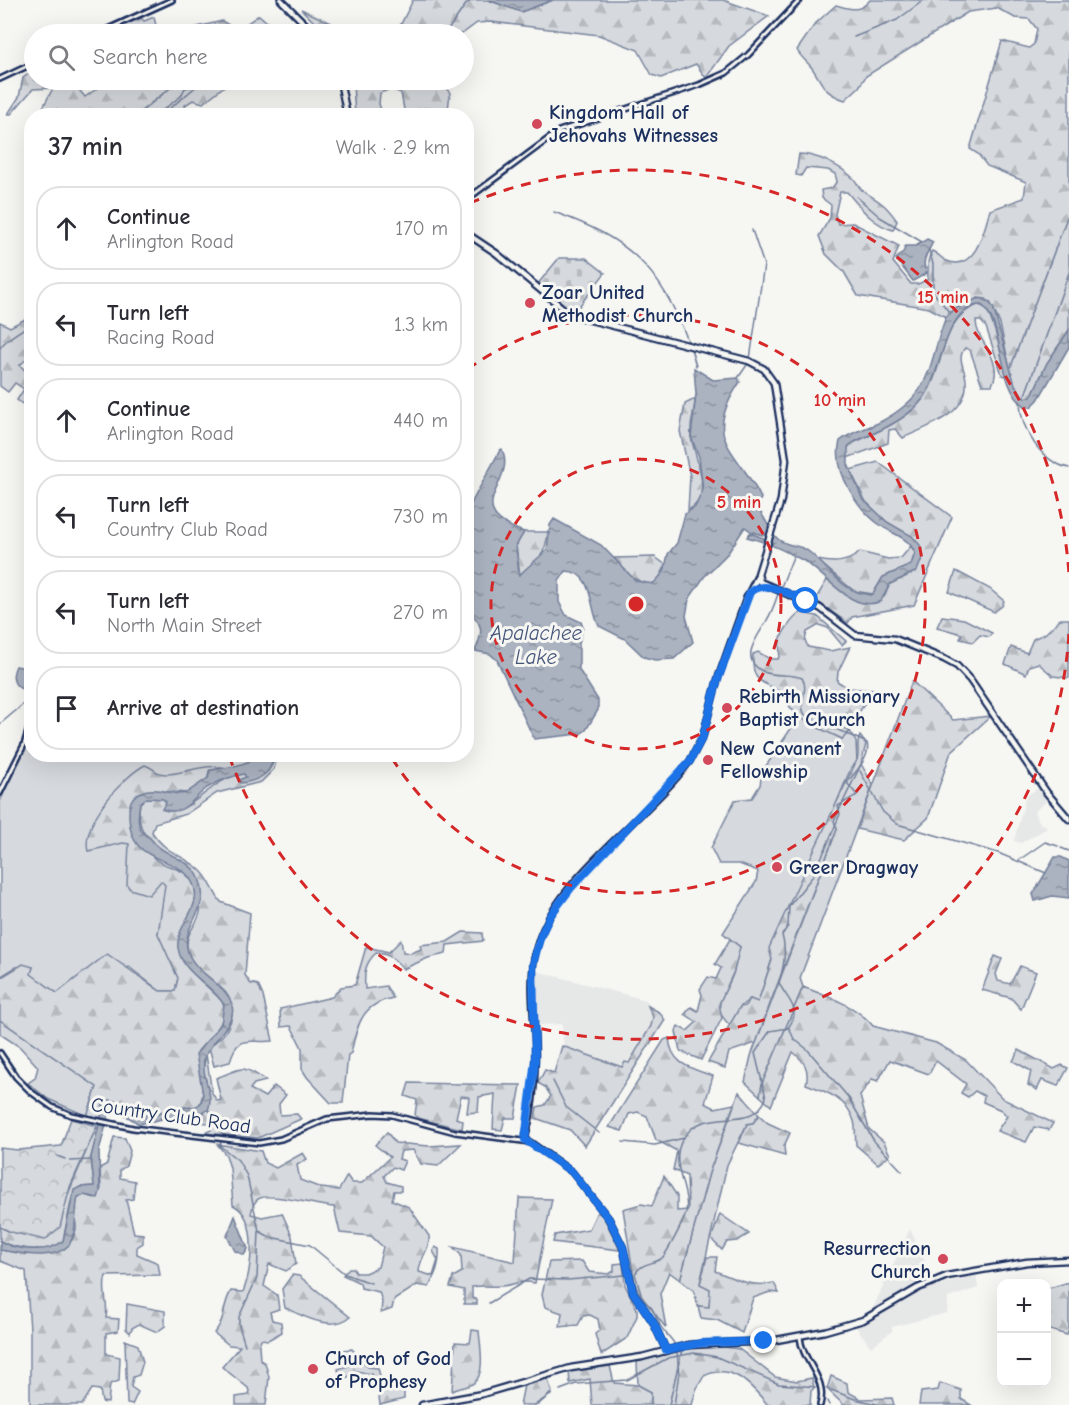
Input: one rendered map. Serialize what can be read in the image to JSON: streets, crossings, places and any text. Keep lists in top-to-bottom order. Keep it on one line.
{"streets":{"street":["Country Club Road"]},"water":["Apalachee Lake"],"places":["Kingdom Hall of Jehovahs Witnesses","Zoar United Methodist Church","Rebirth Missionary Baptist Church","New Covanent Fellowship","Greer Dragway","Resurrection Church","Church of God of Prophesy"],"page":{"search":"Search here","heading":["37 min","Walk · 2.9 km"],"list":[["Continue","Arlington Road","170 m"],["Turn left","Racing Road","1.3 km"],["Continue","Arlington Road","440 m"],["Turn left","Country Club Road","730 m"],["Turn left","North Main Street","270 m"],"Arrive at destination"],"map_buttons":["+","−"]},"rings":["15 min","10 min","5 min"]}
